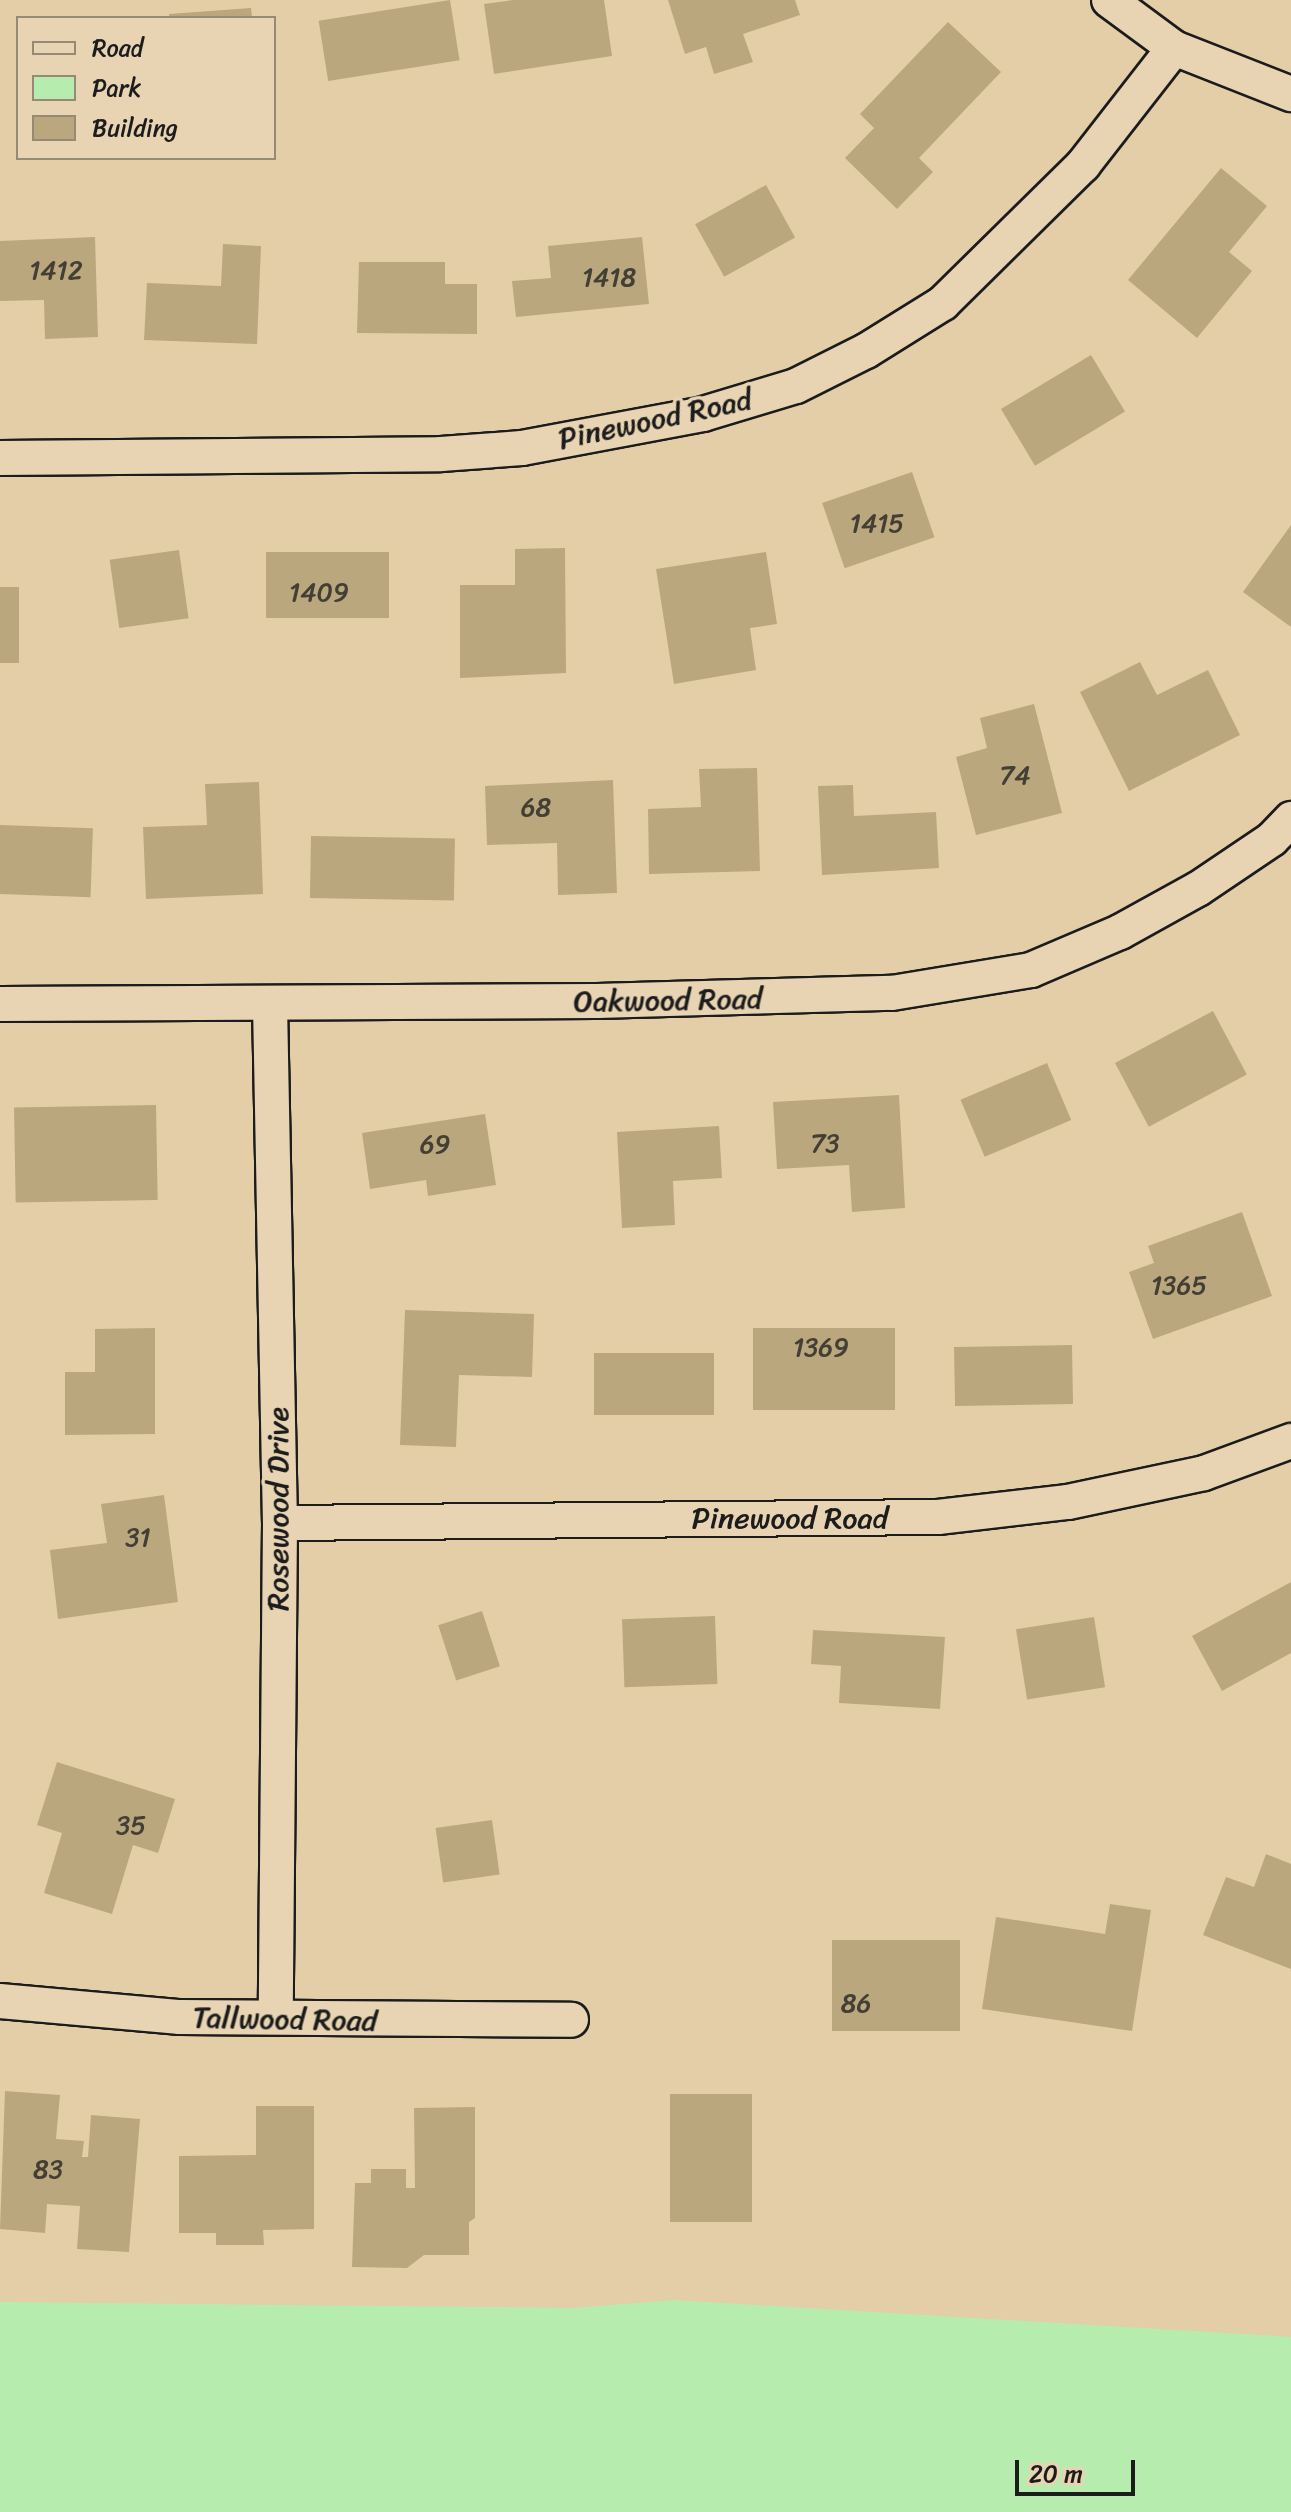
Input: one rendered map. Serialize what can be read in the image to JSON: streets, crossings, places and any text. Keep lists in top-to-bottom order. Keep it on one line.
{"streets":{"street":["Pinewood Road","Oakwood Road","Rosewood Drive","Tallwood Road"]},"crossings":[["Pinewood Road","Rosewood Drive"],["Oakwood Road","Rosewood Drive"],["Rosewood Drive","Tallwood Road"]],"house_numbers":["1412","1418","1415","1409","74","68","73","69","1365","1369","31","35","86","83"],"legend":["Road","Park","Building"],"scale_bar":"20 m"}
